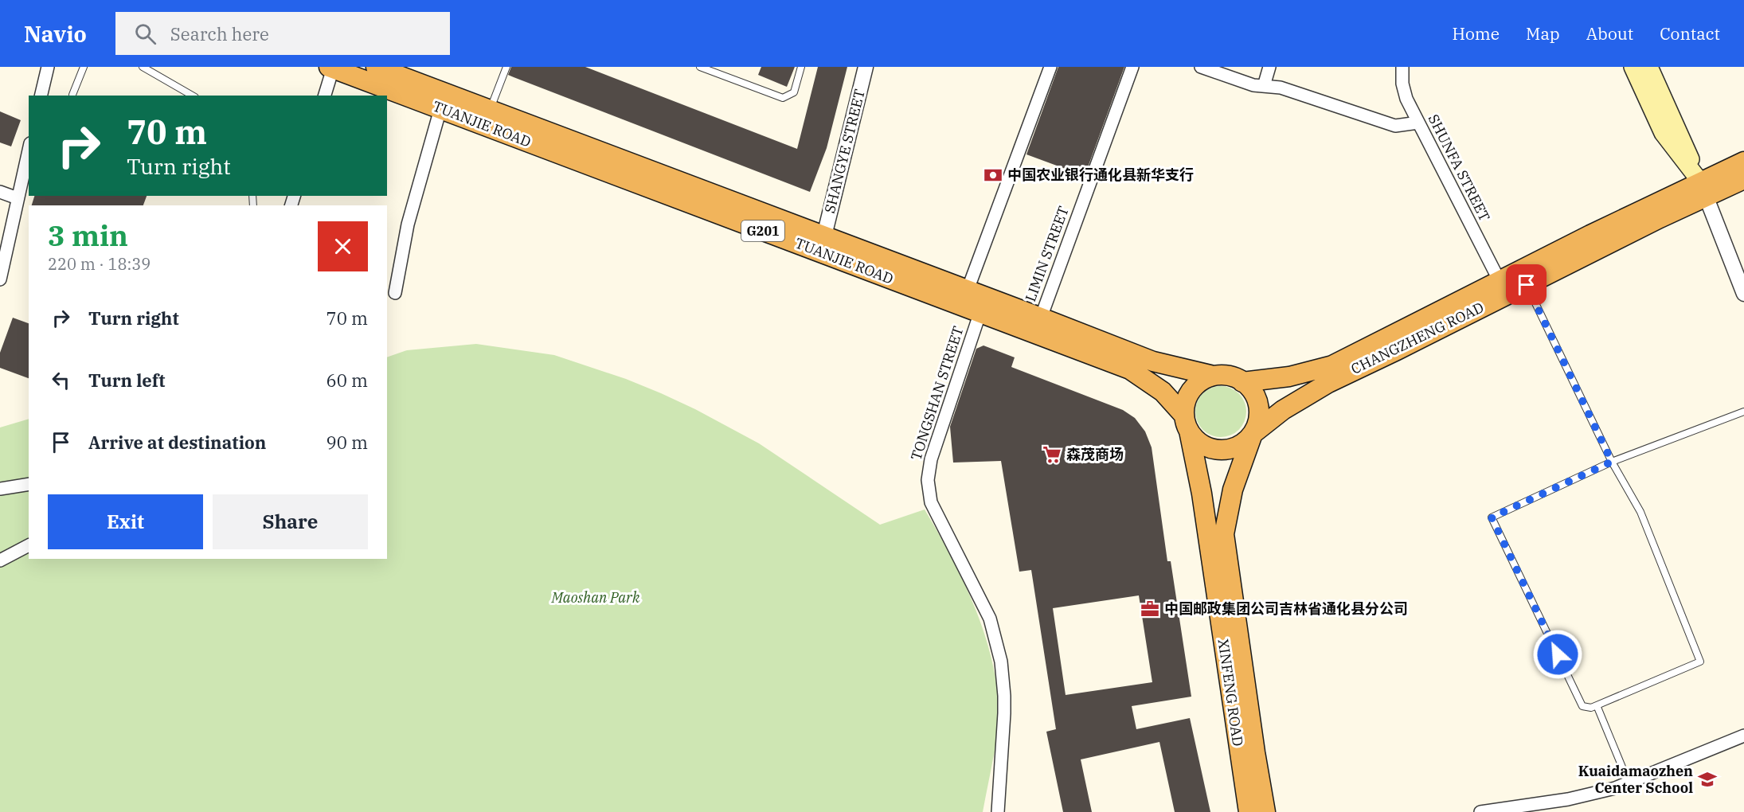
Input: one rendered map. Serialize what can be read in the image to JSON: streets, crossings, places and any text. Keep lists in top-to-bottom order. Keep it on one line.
{"streets":{"highway":["TUANJIE ROAD","G201","CHANGZHENG ROAD","XINFENG ROAD"],"street":["SHANGYE STREET","SHUNFA STREET","LIMIN STREET","TONGSHAN STREET"]},"crossings":[["TUANJIE ROAD","SHANGYE STREET"],["TUANJIE ROAD","LIMIN STREET"],["TUANJIE ROAD","CHANGZHENG ROAD"],["TUANJIE ROAD","TONGSHAN STREET"],["TUANJIE ROAD","XINFENG ROAD"],["SHUNFA STREET","CHANGZHENG ROAD"],["CHANGZHENG ROAD","XINFENG ROAD"]],"parks":["Maoshan Park"],"places":{"bank":["中国农业银行通化县新华支行"],"supermarket":["森茂商场"],"office":["中国邮政集团公司吉林省通化县分公司"],"school or university":["Kuaidamaozhen Center School"]},"page":{"header":"Navio","search":"Search here","nav":["Home","Map","About","Contact"],"turn":["70 m","Turn right"],"heading":["3 min","220 m · 18:39"],"list":[{"name":"Turn right","value":"70 m"},{"name":"Turn left","value":"60 m"},{"name":"Arrive at destination","value":"90 m"}],"buttons":["Exit","Share"]}}
